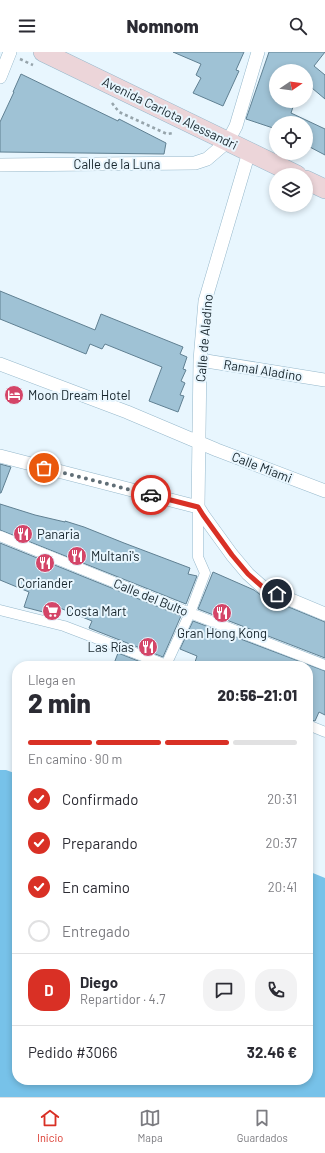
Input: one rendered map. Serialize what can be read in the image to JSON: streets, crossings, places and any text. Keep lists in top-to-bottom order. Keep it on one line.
{"streets":{"main road":["Avenida Carlota Alessandri"],"street":["Calle de la Luna","Calle de Aladino","Ramal Aladino","Calle Miami","Calle del Bulto"]},"crossings":[["Avenida Carlota Alessandri","Calle de la Luna"],["Avenida Carlota Alessandri","Calle de Aladino"],["Calle de Aladino","Ramal Aladino"],["Calle de Aladino","Calle Miami"]],"places":{"hotel":["Moon Dream Hotel"],"restaurant":["Panaria","Multani's","Coriander","Gran Hong Kong","Las Rías"],"supermarket":["Costa Mart"]},"north":"right","page":{"header":"Nomnom","heading":["2 min","Llega en","20:56–21:01"],"panel":["Diego","Repartidor · 4.7","Pedido #3066","32.46 €"],"bar":"En camino · 90 m","list":[["Confirmado","20:31"],["Preparando","20:37"],["En camino","20:41"],"Entregado"],"round":"D","tabs":["Inicio","Mapa","Guardados"]}}
